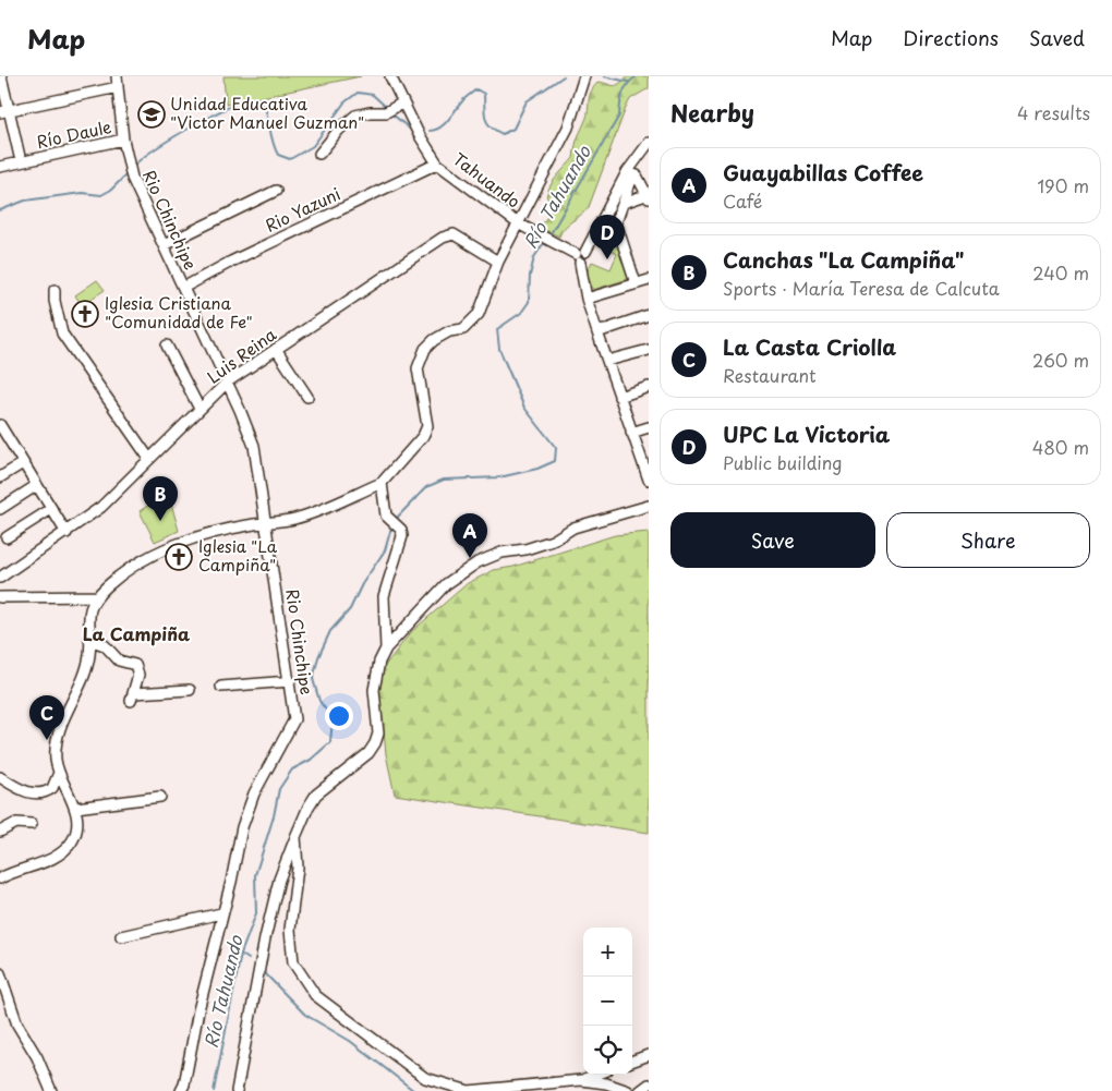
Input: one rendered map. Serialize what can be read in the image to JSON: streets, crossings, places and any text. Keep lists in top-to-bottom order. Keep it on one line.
{"streets":{"street":["Río Daule","Tahuando","Rio Yazuni","Rio Chinchipe","Luis Reina"]},"crossings":[["Río Daule","Rio Chinchipe"],["Tahuando","Rio Yazuni"],["Rio Yazuni","Rio Chinchipe"],["Rio Chinchipe","Luis Reina"]],"districts":["La Campiña"],"water":["Río Tahuando"],"places":{"school or university":["Unidad Educativa \"Victor Manuel Guzman\""],"church":["Iglesia Cristiana \"Comunidad de Fe\"","Iglesia \"La Campiña\""]},"page":{"header":"Map","nav":["Map","Directions","Saved"],"heading":["Nearby","4 results"],"list":[{"mark":"A","name":"Guayabillas Coffee","note":"Café","value":"190 m"},{"mark":"B","name":"Canchas \"La Campiña\"","note":"Sports · María Teresa de Calcuta","value":"240 m"},{"mark":"C","name":"La Casta Criolla","note":"Restaurant","value":"260 m"},{"mark":"D","name":"UPC La Victoria","note":"Public building","value":"480 m"}],"pins":["D","B","A","C"],"buttons":["Save","Share"],"map_buttons":["+","−"]}}
